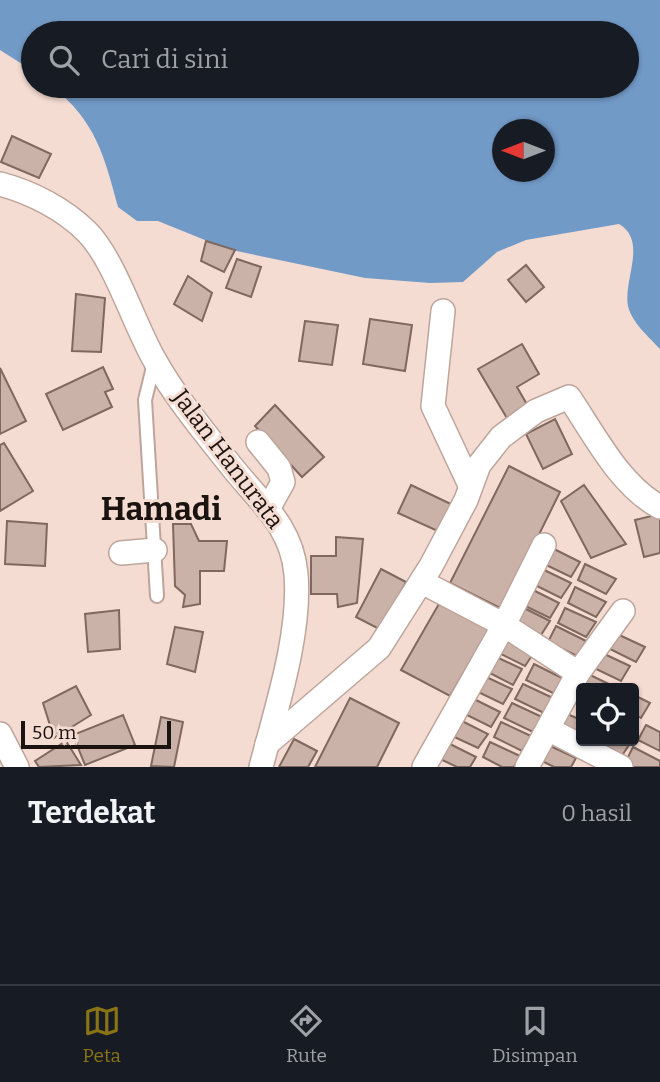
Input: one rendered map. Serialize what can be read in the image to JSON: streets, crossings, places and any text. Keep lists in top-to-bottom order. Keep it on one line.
{"streets":{"street":["Jalan Hanurata"]},"districts":["Hamadi"],"scale_bar":"50 m","north":"left","page":{"search":"Cari di sini","scale":"50 m","heading":["Terdekat","0 hasil"],"nav":["Peta","Rute","Disimpan"]}}
